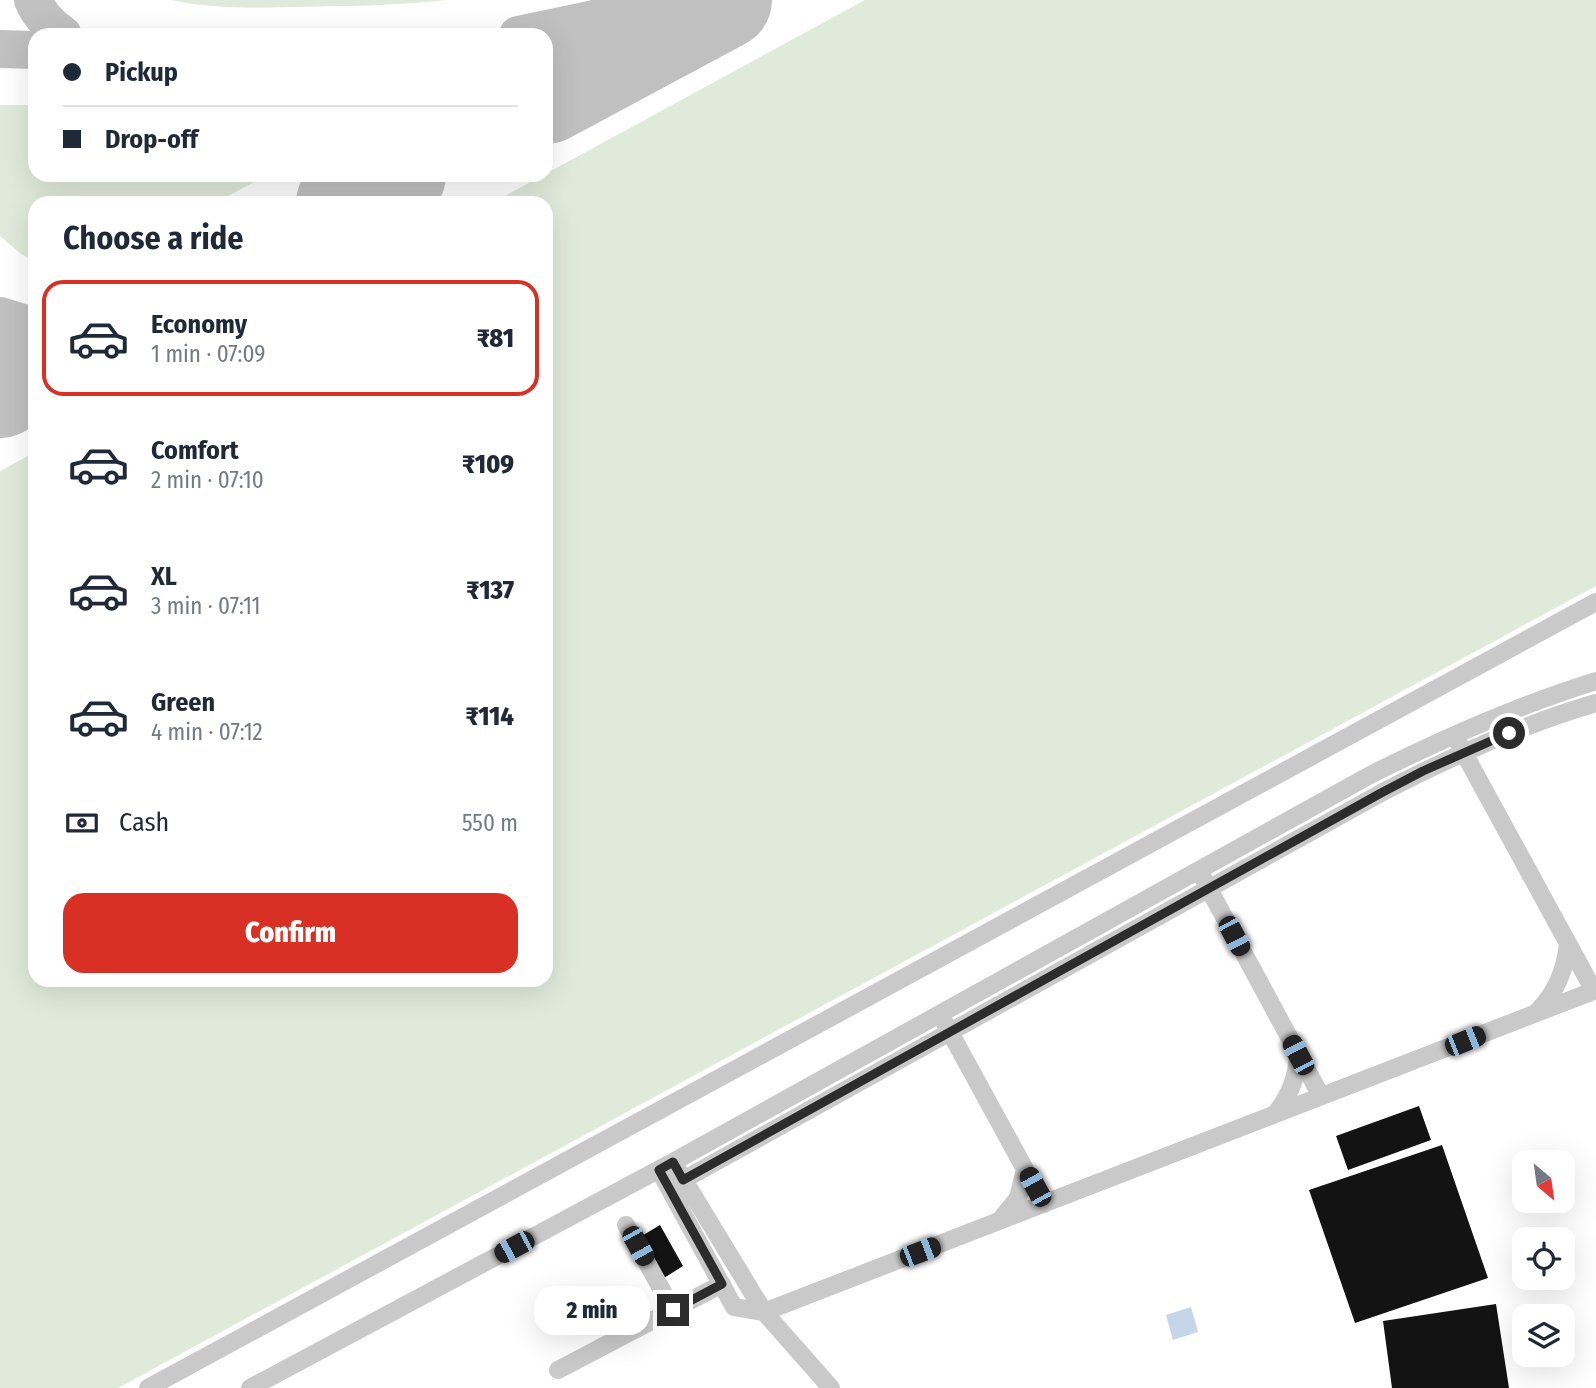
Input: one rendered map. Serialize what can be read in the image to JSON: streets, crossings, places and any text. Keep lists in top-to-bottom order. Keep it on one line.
{"north":"bottom right","page":{"banner":["Pickup","Drop-off"],"heading":"Choose a ride","list":[{"name":"Economy","note":"1 min · 07:09","value":"₹81"},{"name":"Comfort","note":"2 min · 07:10","value":"₹109"},{"name":"XL","note":"3 min · 07:11","value":"₹137"},{"name":"Green","note":"4 min · 07:12","value":"₹114"}],"pay":["Cash","550 m"],"buttons":"Confirm","bubble":"2 min"}}
